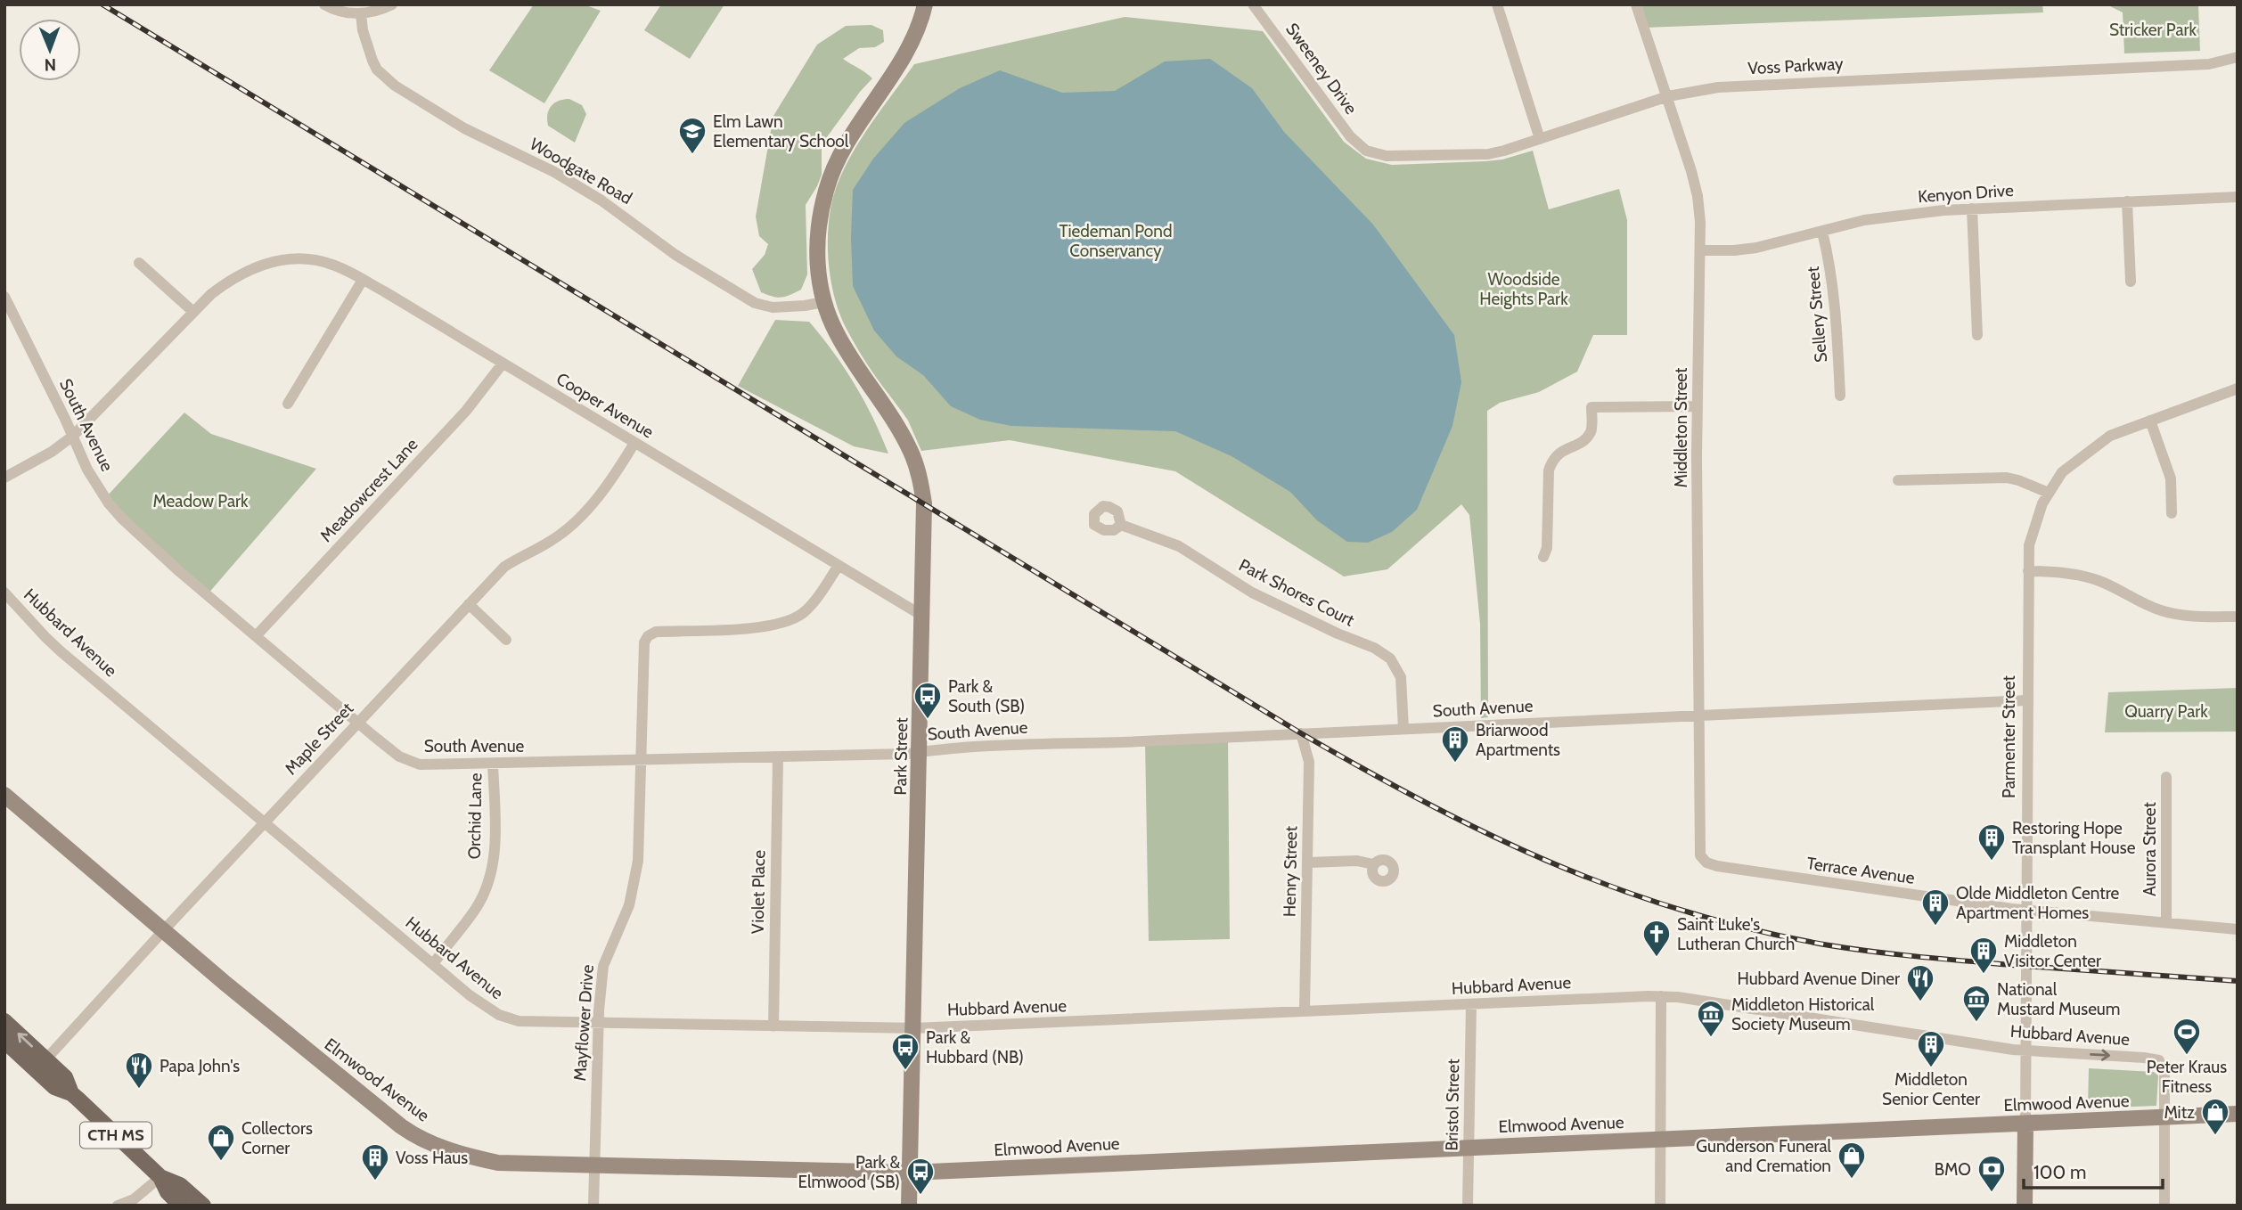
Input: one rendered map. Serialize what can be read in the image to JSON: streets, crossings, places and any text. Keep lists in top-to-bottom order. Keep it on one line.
{"streets":{"main road":["CTH MS"],"street":["Voss Parkway","Sweeney Drive","Woodgate Road","Kenyon Drive","Sellery Street","Cooper Avenue","South Avenue","Middleton Street","Meadowcrest Lane","Park Shores Court","Hubbard Avenue","Parmenter Street","Maple Street","Park Street","Orchid Lane","Aurora Street","Terrace Avenue","Henry Street","Violet Place","Mayflower Drive","Elmwood Avenue","Bristol Street"]},"crossings":[["Voss Parkway","Sweeney Drive"],["Voss Parkway","Middleton Street"],["Woodgate Road","Park Street"],["Kenyon Drive","Sellery Street"],["Kenyon Drive","Middleton Street"],["Cooper Avenue","South Avenue"],["Cooper Avenue","Meadowcrest Lane"],["Cooper Avenue","Maple Street"],["Cooper Avenue","Park Street"],["Cooper Avenue","Mayflower Drive"],["South Avenue","Middleton Street"],["South Avenue","Meadowcrest Lane"],["South Avenue","Park Shores Court"],["South Avenue","Parmenter Street"],["South Avenue","Maple Street"],["South Avenue","Park Street"],["South Avenue","Orchid Lane"],["South Avenue","Henry Street"],["South Avenue","Violet Place"],["South Avenue","Mayflower Drive"],["Middleton Street","Terrace Avenue"],["Hubbard Avenue","Parmenter Street"],["Hubbard Avenue","Maple Street"],["Hubbard Avenue","Park Street"],["Hubbard Avenue","Orchid Lane"],["Hubbard Avenue","Henry Street"],["Hubbard Avenue","Violet Place"],["Hubbard Avenue","Mayflower Drive"],["Hubbard Avenue","Elmwood Avenue"],["Hubbard Avenue","Bristol Street"],["Parmenter Street","Terrace Avenue"],["Parmenter Street","Elmwood Avenue"],["Maple Street","Elmwood Avenue"],["Maple Street","CTH MS"],["Park Street","Elmwood Avenue"],["Aurora Street","Terrace Avenue"],["Mayflower Drive","Elmwood Avenue"],["Elmwood Avenue","Bristol Street"]],"parks":["Stricker Park","Tiedeman Pond Conservancy","Woodside Heights Park","Meadow Park","Quarry Park"],"places":{"school or university":["Elm Lawn Elementary School"],"bus stop":["Park & South (SB)","Park & Hubbard (NB)","Park & Elmwood (SB)"],"building":["Briarwood Apartments","Restoring Hope Transplant House","Olde Middleton Centre Apartment Homes","Middleton Visitor Center","Middleton Senior Center","Voss Haus"],"church":["Saint Luke's Lutheran Church"],"restaurant":["Hubbard Avenue Diner","Papa John's"],"museum":["National Mustard Museum","Middleton Historical Society Museum"],"sports":["Peter Kraus Fitness"],"shop":["Mitz","Collectors Corner","Gunderson Funeral and Cremation"],"bank":["BMO"]},"scale_bar":"100 m","north":"bottom"}
